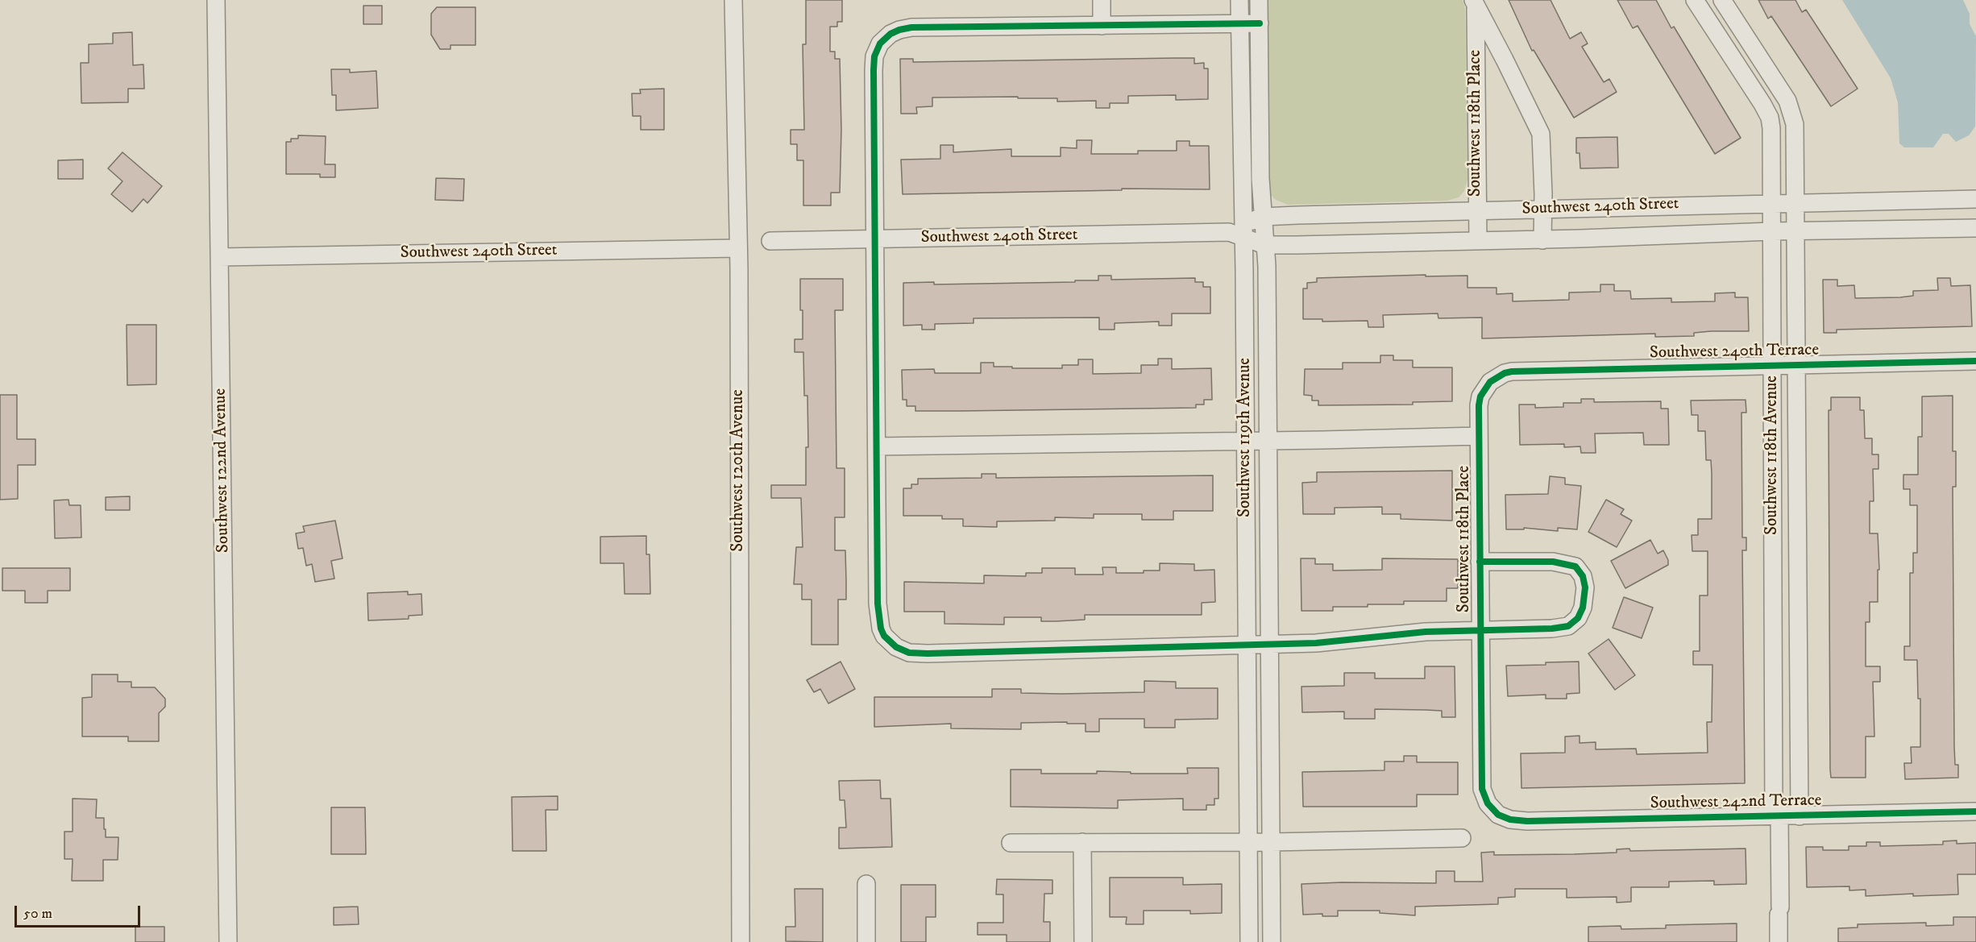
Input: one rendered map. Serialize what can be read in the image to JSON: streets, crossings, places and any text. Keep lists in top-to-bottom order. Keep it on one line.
{"streets":{"street":["Southwest 118th Place","Southwest 240th Street","Southwest 240th Terrace","Southwest 119th Avenue","Southwest 118th Avenue","Southwest 122nd Avenue","Southwest 120th Avenue","Southwest 242nd Terrace"]},"crossings":[["Southwest 118th Place","Southwest 240th Street"],["Southwest 118th Place","Southwest 240th Terrace"],["Southwest 118th Place","Southwest 242nd Terrace"],["Southwest 240th Street","Southwest 119th Avenue"],["Southwest 240th Street","Southwest 118th Avenue"],["Southwest 240th Street","Southwest 122nd Avenue"],["Southwest 240th Street","Southwest 120th Avenue"],["Southwest 240th Terrace","Southwest 118th Avenue"],["Southwest 118th Avenue","Southwest 242nd Terrace"]],"scale_bar":"50 m"}
